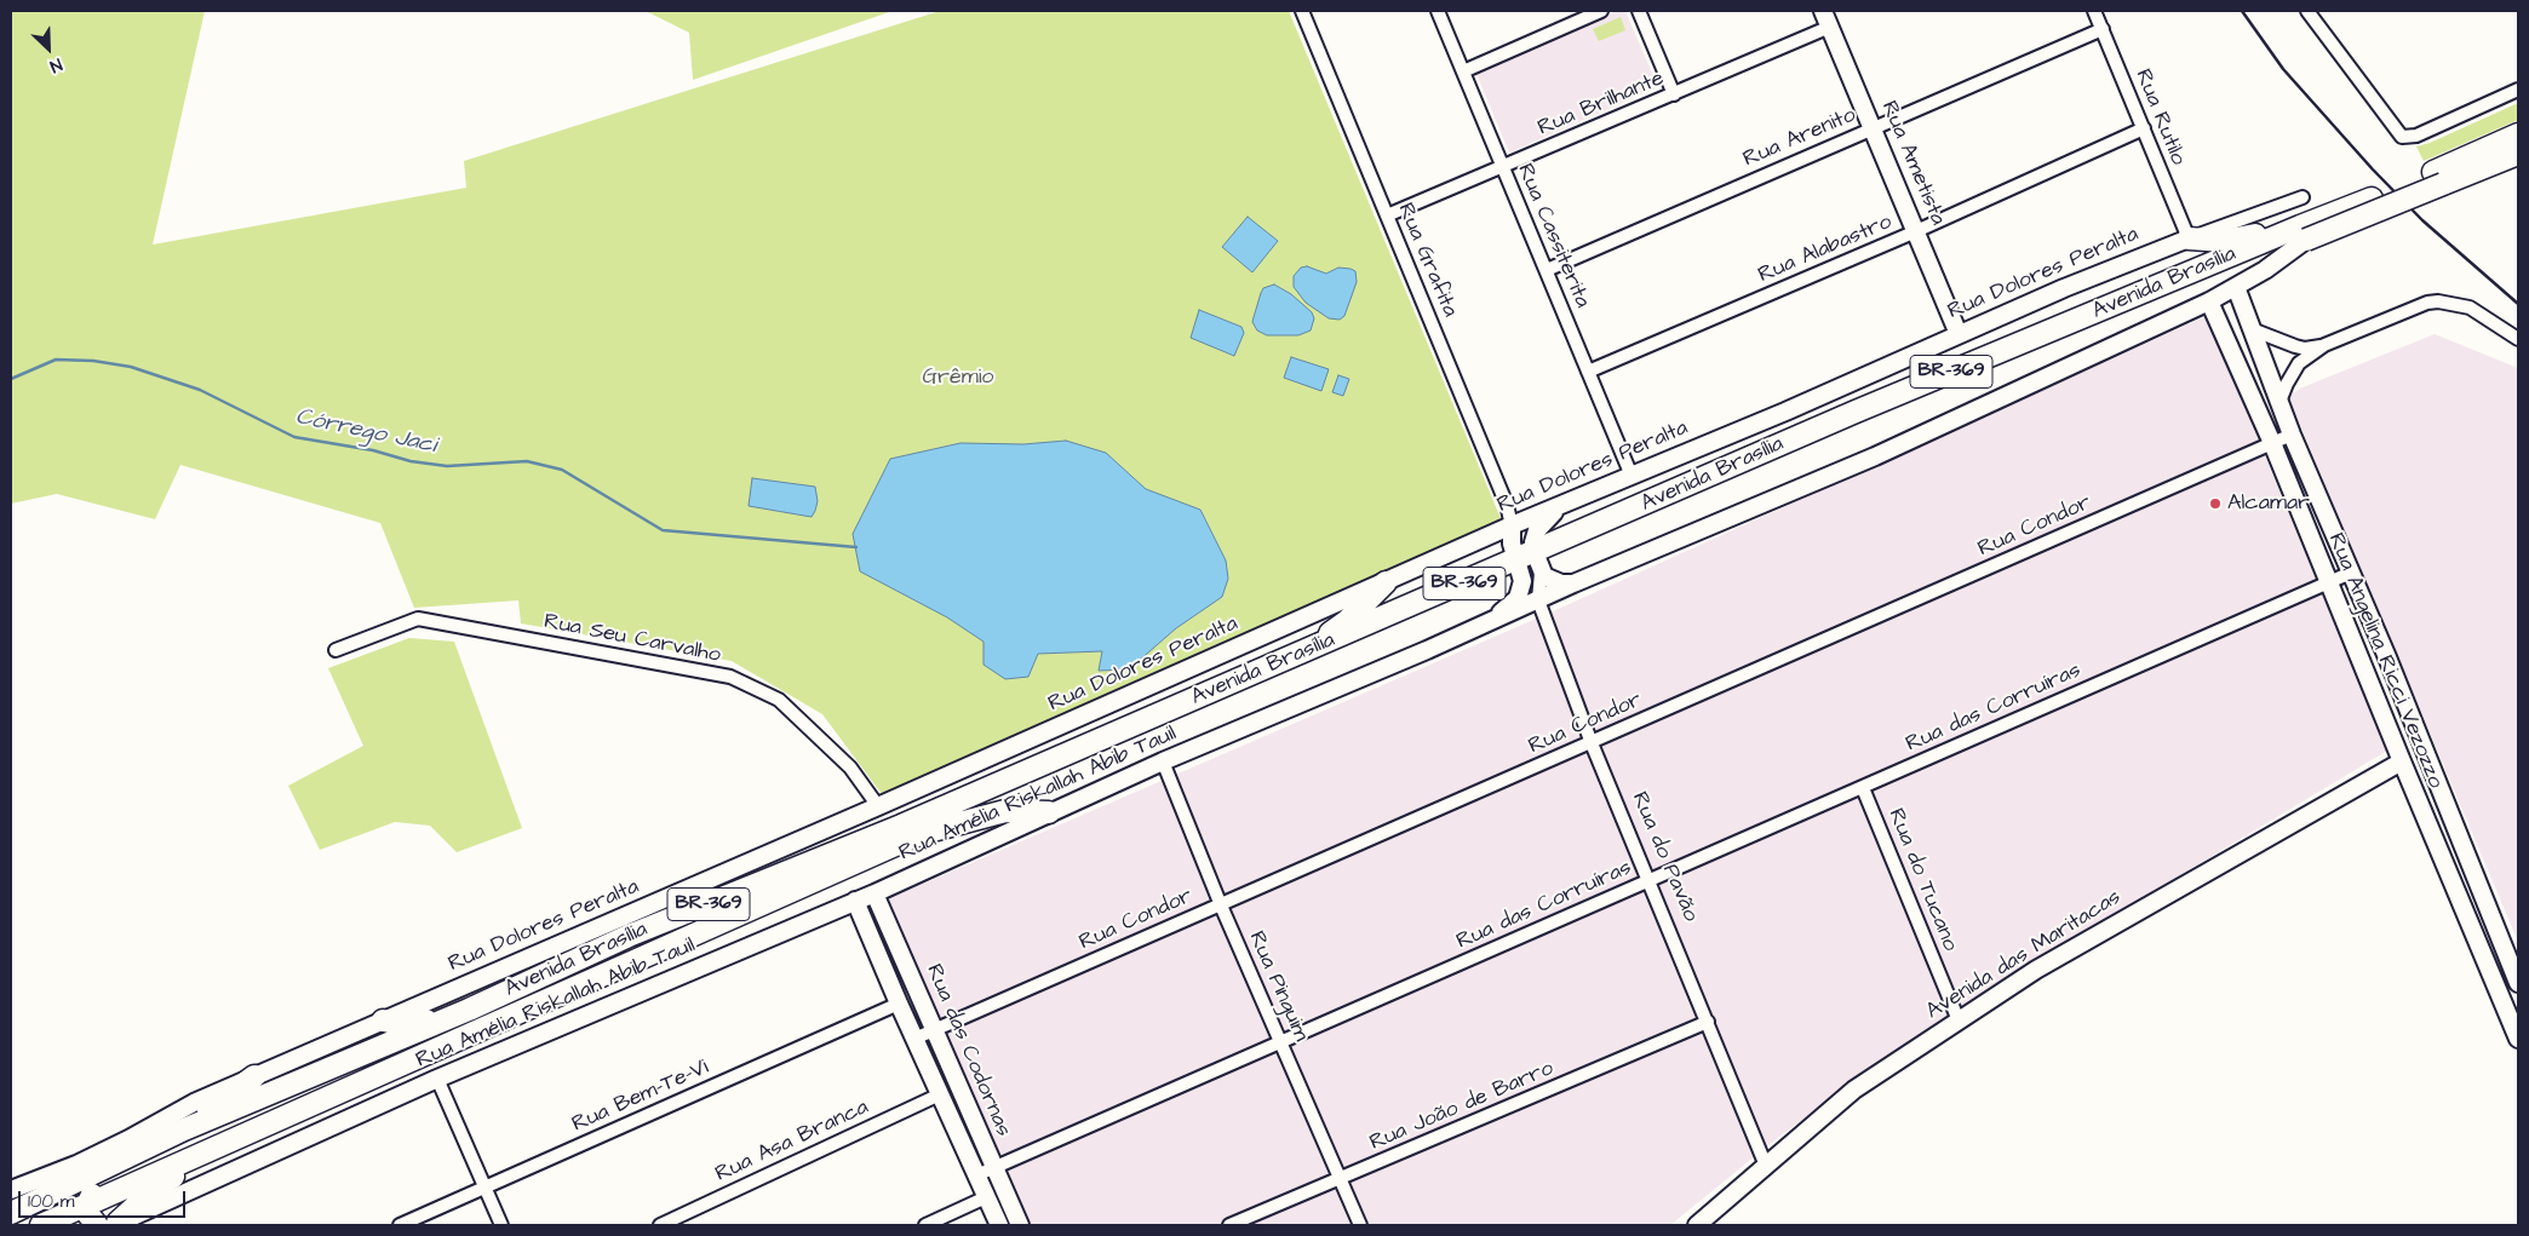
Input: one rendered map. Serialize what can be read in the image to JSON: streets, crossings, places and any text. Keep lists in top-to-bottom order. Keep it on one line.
{"streets":{"highway":["Avenida Brasília","BR-369"],"main road":["Rua Ametista","Rua Dolores Peralta","Rua Angelina Ricci Vezozzo","Rua Amélia Riskallah Abib Tauil","Avenida das Maritacas","Rua das Codornas"],"street":["Rua Brilhante","Rua Rutilo","Rua Arenito","Rua Cassiterita","Rua Alabastro","Rua Grafita","Rua Condor","Rua Seu Carvalho","Rua das Corruíras","Rua do Pavão","Rua do Tucano","Rua Pinguim","Rua Bem-Te-Vi","Rua João de Barro","Rua Asa Branca"]},"crossings":[["Rua Brilhante","Rua Ametista"],["Rua Brilhante","Rua Cassiterita"],["Rua Brilhante","Rua Grafita"],["Rua Rutilo","Rua Arenito"],["Rua Rutilo","Rua Alabastro"],["Rua Rutilo","Rua Dolores Peralta"],["Rua Arenito","Rua Ametista"],["Rua Arenito","Rua Cassiterita"],["Rua Ametista","Rua Alabastro"],["Rua Ametista","Rua Dolores Peralta"],["Rua Cassiterita","Rua Alabastro"],["Rua Cassiterita","Rua Dolores Peralta"],["Rua Grafita","Rua Dolores Peralta"],["Rua Dolores Peralta","Rua Seu Carvalho"],["Avenida Brasília","Rua Amélia Riskallah Abib Tauil"],["Avenida Brasília","Rua do Pavão"],["Rua Condor","Rua Angelina Ricci Vezozzo"],["Rua Condor","Rua do Pavão"],["Rua Condor","Rua Pinguim"],["Rua Condor","Rua das Codornas"],["Rua Angelina Ricci Vezozzo","Rua das Corruíras"],["Rua Angelina Ricci Vezozzo","Rua Amélia Riskallah Abib Tauil"],["Rua Angelina Ricci Vezozzo","Avenida das Maritacas"],["Rua das Corruíras","Rua do Pavão"],["Rua das Corruíras","Rua do Tucano"],["Rua das Corruíras","Rua Pinguim"],["Rua das Corruíras","Rua das Codornas"],["Rua Amélia Riskallah Abib Tauil","Rua do Pavão"],["Rua Amélia Riskallah Abib Tauil","Rua Pinguim"],["Rua Amélia Riskallah Abib Tauil","Rua das Codornas"],["Rua do Pavão","Avenida das Maritacas"],["Rua do Pavão","Rua João de Barro"],["Rua do Tucano","Avenida das Maritacas"],["Rua Pinguim","Rua João de Barro"],["Rua das Codornas","Rua Bem-Te-Vi"],["Rua das Codornas","Rua Asa Branca"]],"water":["Córrego Jaci"],"parks":["Grêmio"],"places":["Alcamar"],"scale_bar":"100 m","north":"bottom right"}
